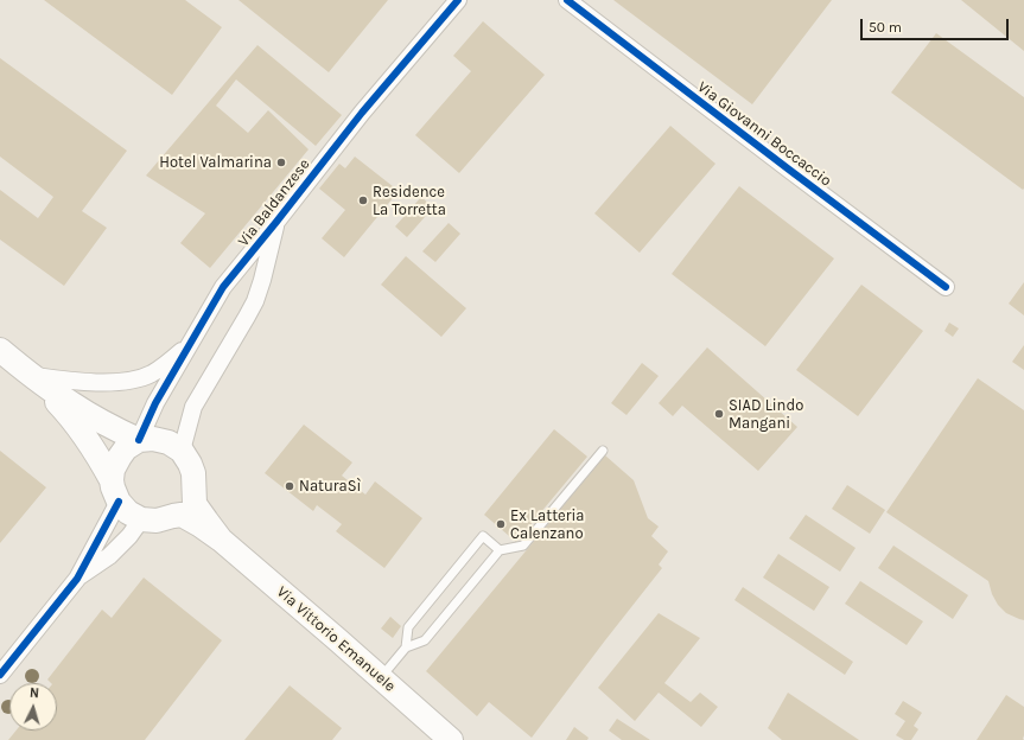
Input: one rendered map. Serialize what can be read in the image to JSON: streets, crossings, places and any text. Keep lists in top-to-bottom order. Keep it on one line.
{"streets":{"main road":["Via Vittorio Emanuele"],"street":["Via Giovanni Boccaccio","Via Baldanzese"]},"crossings":[["Via Baldanzese","Via Vittorio Emanuele"]],"places":["Hotel Valmarina","Residence La Torretta","SIAD Lindo Mangani","NaturaSì","Ex Latteria Calenzano"],"scale_bar":"50 m","north":"top"}
